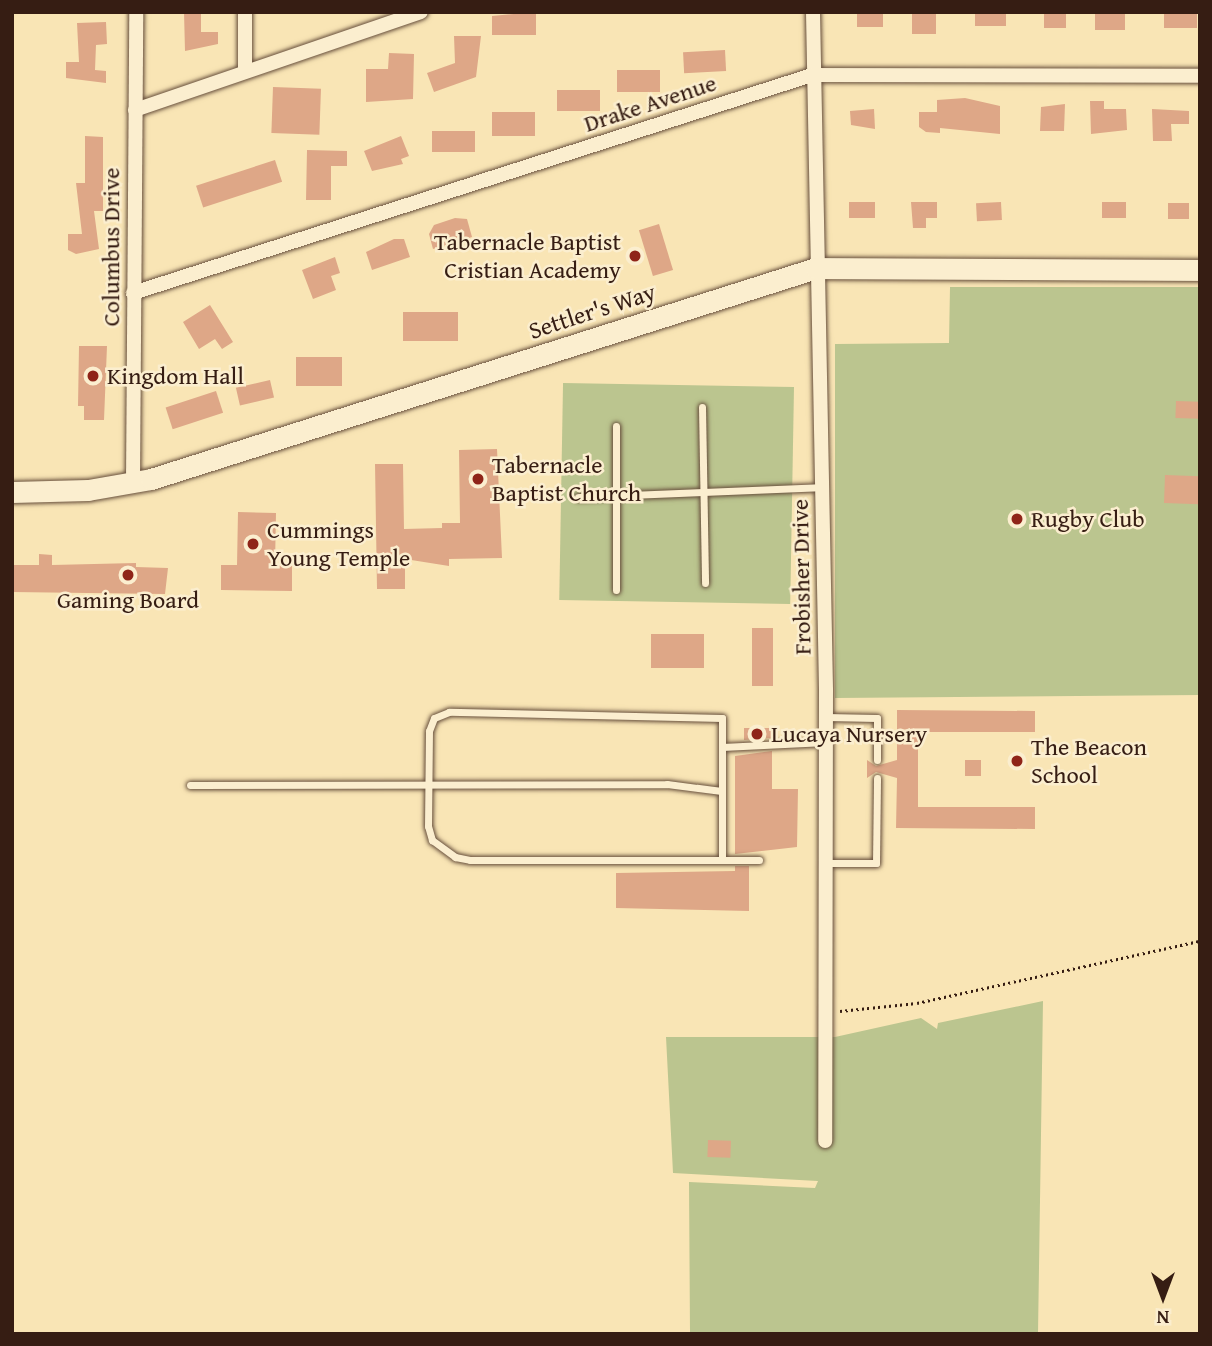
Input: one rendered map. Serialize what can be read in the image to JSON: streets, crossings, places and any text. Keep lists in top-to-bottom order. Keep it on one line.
{"streets":{"main road":["Settler's Way"],"street":["Drake Avenue","Columbus Drive","Frobisher Drive"]},"crossings":[["Drake Avenue","Columbus Drive"],["Drake Avenue","Frobisher Drive"],["Columbus Drive","Settler's Way"],["Settler's Way","Frobisher Drive"]],"places":["Tabernacle Baptist Cristian Academy","Kingdom Hall","Tabernacle Baptist Church","Rugby Club","Cummings Young Temple","Gaming Board","Lucaya Nursery","The Beacon School"],"north":"bottom"}
